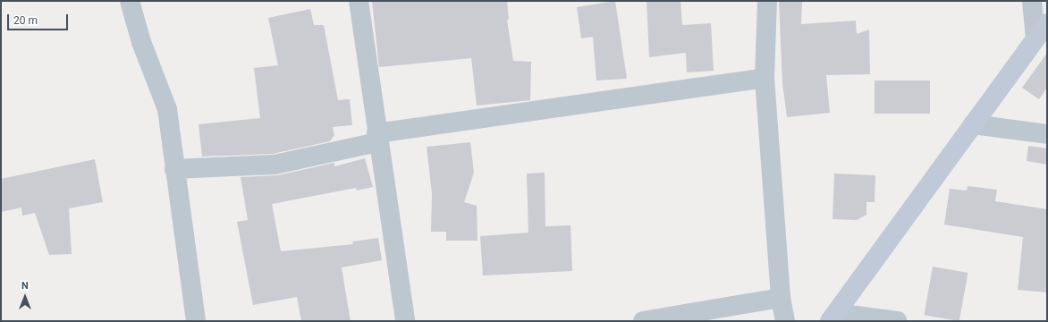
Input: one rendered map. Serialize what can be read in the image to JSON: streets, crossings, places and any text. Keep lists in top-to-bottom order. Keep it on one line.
{"scale_bar":"20 m","north":"top"}
